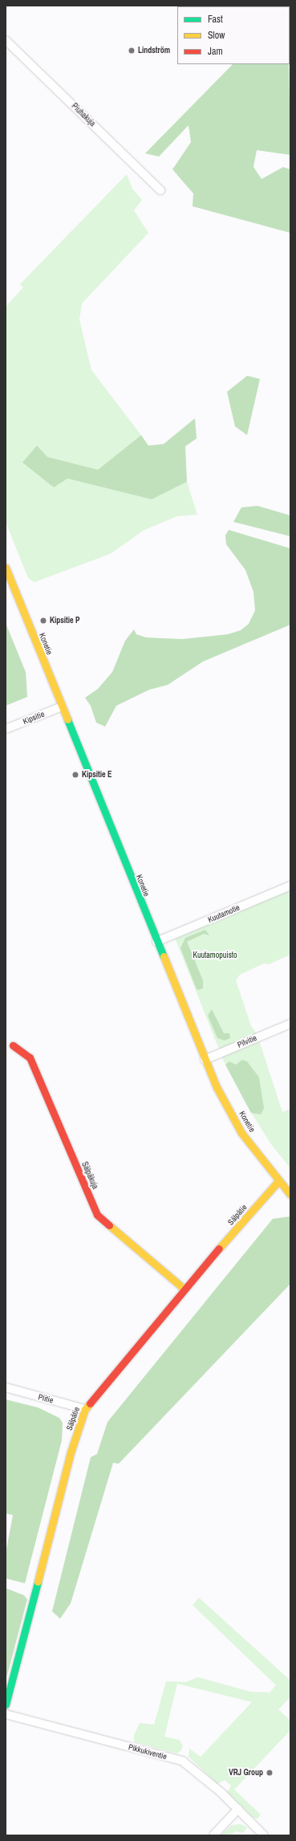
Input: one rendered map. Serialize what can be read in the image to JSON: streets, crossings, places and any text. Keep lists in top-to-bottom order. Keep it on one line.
{"streets":{"street":["Piuhakuja","Konetie","Kipsitie","Kuutamotie","Pilvitie","Sälpäkuja","Sälpätie","Piitie","Pikkukiventie"]},"crossings":[["Konetie","Kipsitie"],["Konetie","Kuutamotie"],["Konetie","Pilvitie"],["Konetie","Sälpätie"],["Sälpäkuja","Sälpätie"],["Sälpätie","Piitie"]],"parks":["Kuutamopuisto"],"places":["Lindström","Kipsitie P","Kipsitie E","VRJ Group"],"legend":["Fast","Slow","Jam"]}
